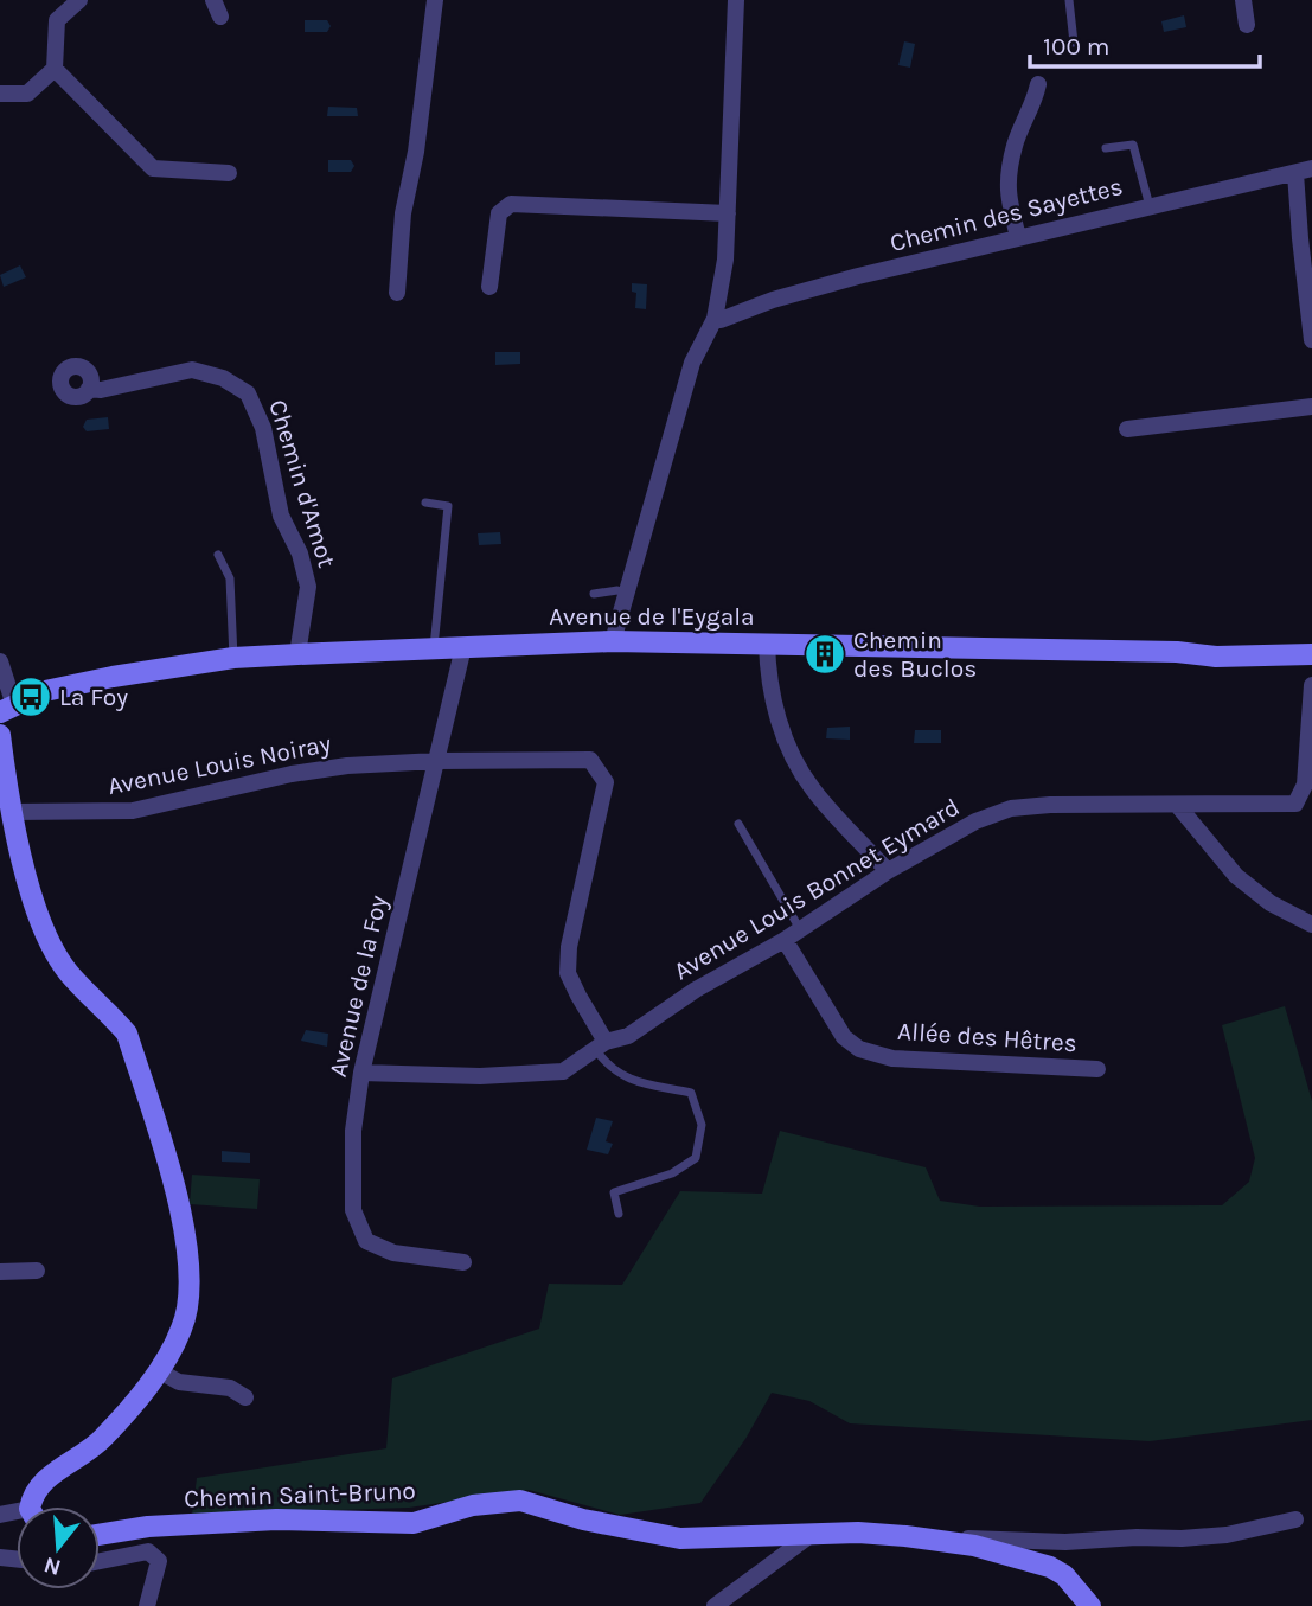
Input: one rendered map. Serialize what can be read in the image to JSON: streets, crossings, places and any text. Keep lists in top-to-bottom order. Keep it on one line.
{"streets":{"street":["Chemin des Sayettes","Chemin d'Amot","Avenue de l'Eygala","Avenue Louis Noiray","Avenue Louis Bonnet Eymard","Avenue de la Foy","Allée des Hêtres","Chemin Saint-Bruno"]},"crossings":[["Chemin d'Amot","Avenue de l'Eygala"],["Avenue de l'Eygala","Avenue de la Foy"],["Avenue Louis Noiray","Avenue Louis Bonnet Eymard"],["Avenue Louis Noiray","Avenue de la Foy"],["Avenue Louis Bonnet Eymard","Avenue de la Foy"],["Avenue Louis Bonnet Eymard","Allée des Hêtres"]],"places":{"building":["Chemin des Buclos"],"bus stop":["La Foy"]},"scale_bar":"100 m","north":"bottom"}
